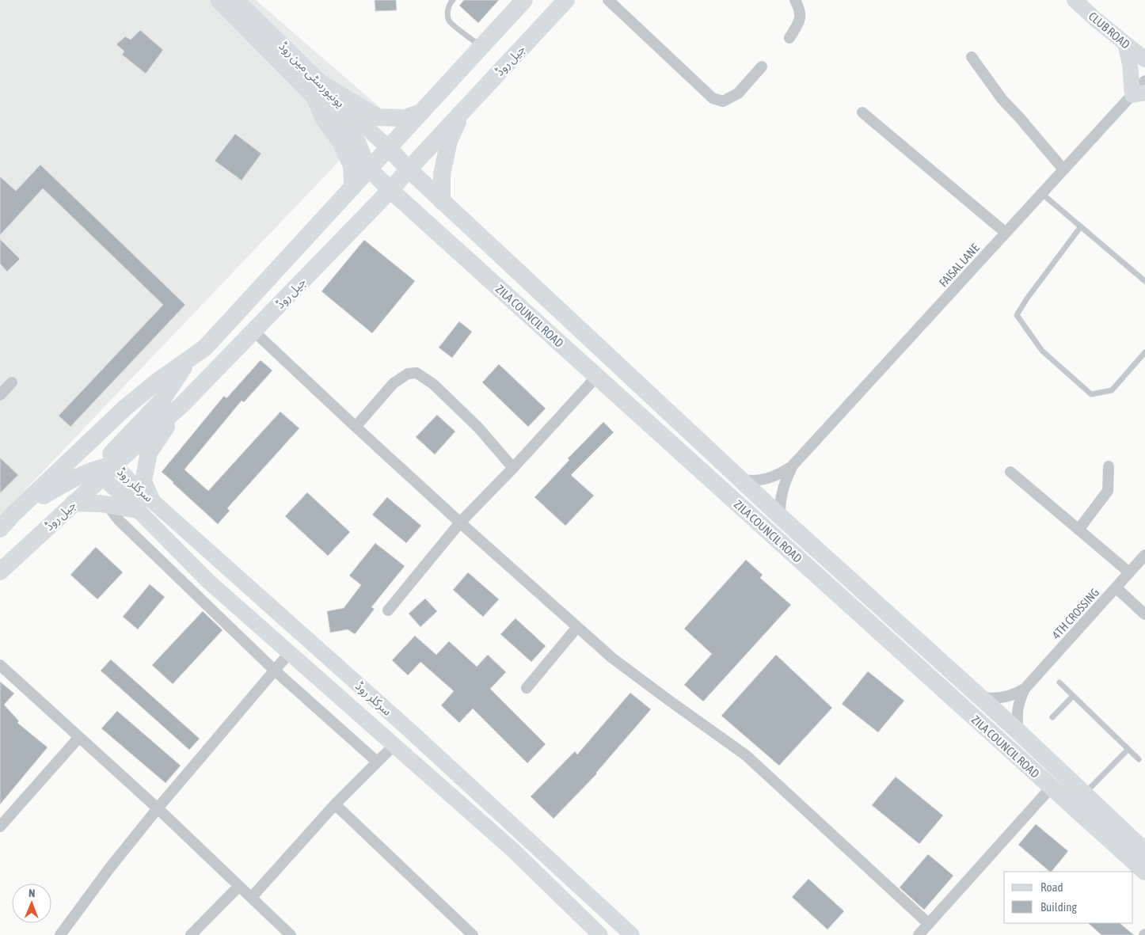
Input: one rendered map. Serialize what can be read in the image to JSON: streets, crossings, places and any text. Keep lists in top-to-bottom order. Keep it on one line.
{"streets":{"main road":["CLUB ROAD","جیل روڈ","یونیورسٹی مین روڈ","ZILA COUNCIL ROAD","سرکلر روڈ"],"street":["FAISAL LANE","4TH CROSSING"]},"crossings":[["جیل روڈ","ZILA COUNCIL ROAD"],["جیل روڈ","سرکلر روڈ"],["یونیورسٹی مین روڈ","ZILA COUNCIL ROAD"],["FAISAL LANE","ZILA COUNCIL ROAD"],["ZILA COUNCIL ROAD","4TH CROSSING"]],"legend":["Road","Building"],"north":"top"}
